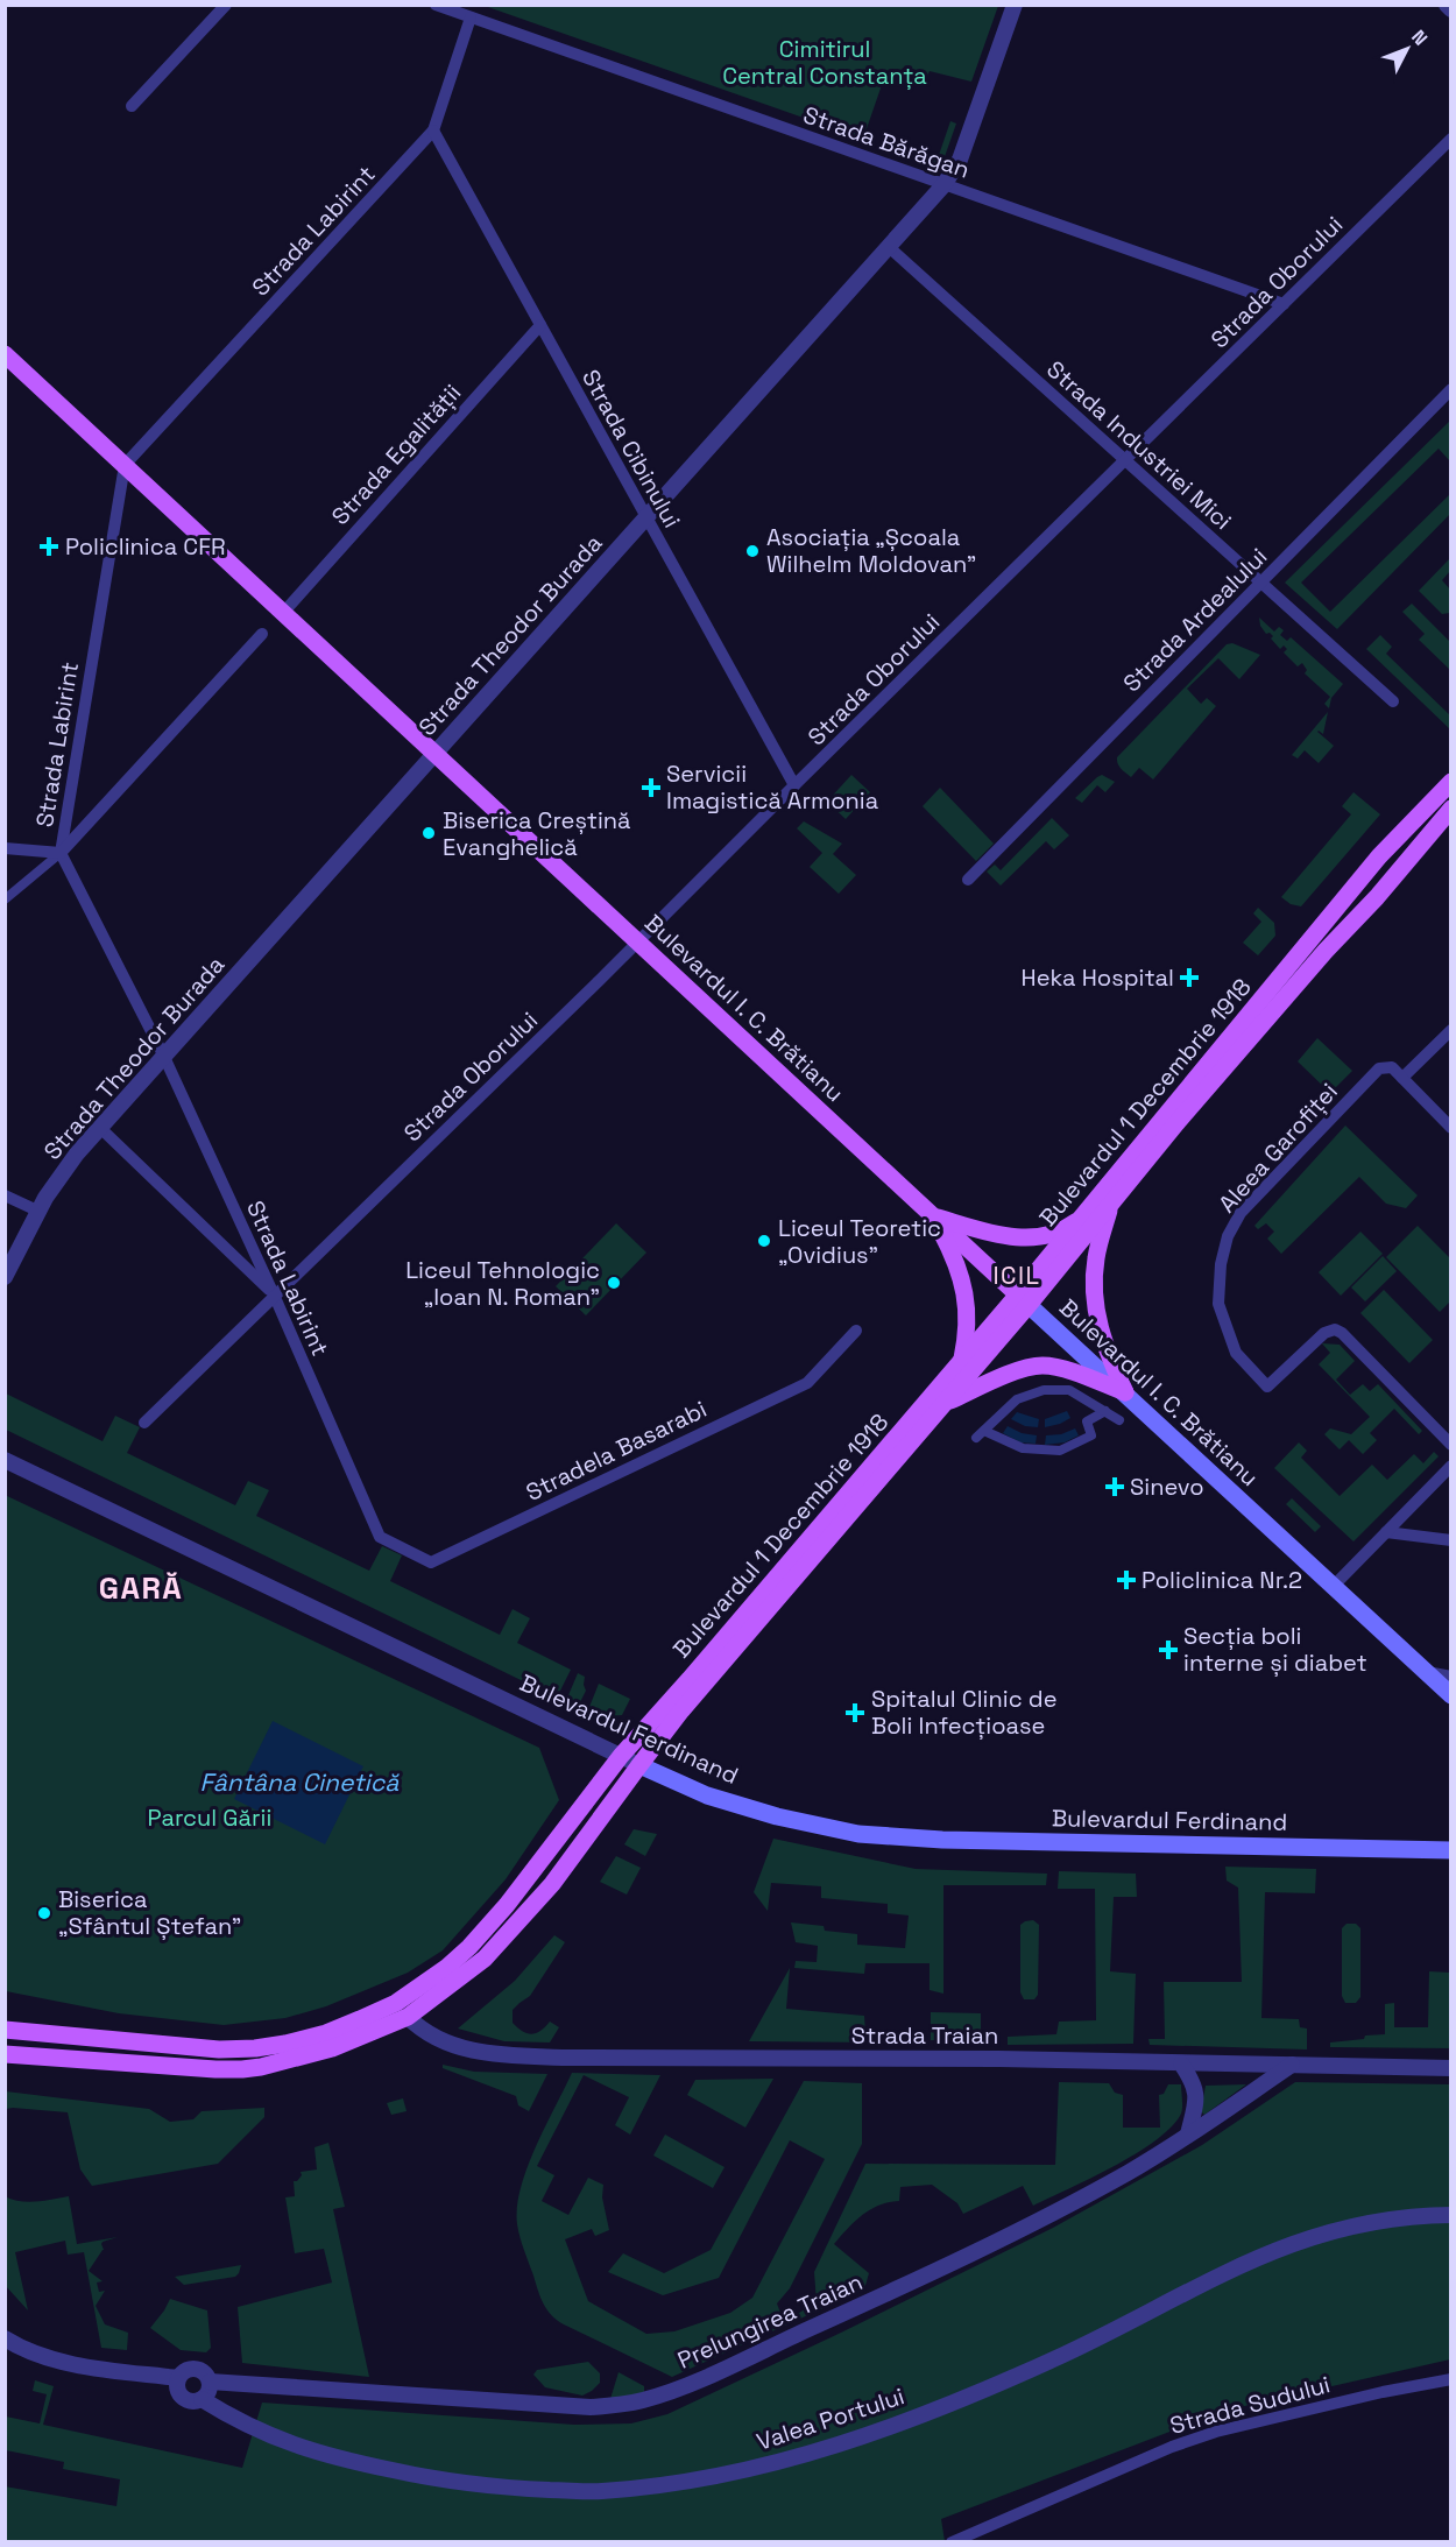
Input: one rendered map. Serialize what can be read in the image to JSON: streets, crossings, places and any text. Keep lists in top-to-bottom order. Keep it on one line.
{"streets":{"main road":["Bulevardul I. C. Brătianu","Bulevardul 1 Decembrie 1918","Bulevardul Ferdinand"],"street":["Strada Bărăgan","Strada Labirint","Strada Oborului","Strada Industriei Mici","Strada Cibinului","Strada Egalității","Strada Ardealului","Strada Theodor Burada","Aleea Garofiței","Stradela Basarabi","Strada Traian","Prelungirea Traian","Strada Sudului","Valea Portului"]},"crossings":[["Strada Bărăgan","Strada Labirint"],["Strada Bărăgan","Strada Oborului"],["Strada Bărăgan","Strada Theodor Burada"],["Strada Labirint","Strada Oborului"],["Strada Labirint","Strada Cibinului"],["Strada Labirint","Strada Theodor Burada"],["Strada Labirint","Bulevardul I. C. Brătianu"],["Strada Labirint","Stradela Basarabi"],["Strada Oborului","Strada Industriei Mici"],["Strada Oborului","Strada Cibinului"],["Strada Oborului","Bulevardul I. C. Brătianu"],["Strada Industriei Mici","Strada Ardealului"],["Strada Industriei Mici","Strada Theodor Burada"],["Strada Cibinului","Strada Egalității"],["Strada Cibinului","Strada Theodor Burada"],["Strada Egalității","Bulevardul I. C. Brătianu"],["Strada Theodor Burada","Bulevardul I. C. Brătianu"],["Bulevardul I. C. Brătianu","Bulevardul 1 Decembrie 1918"],["Bulevardul 1 Decembrie 1918","Bulevardul Ferdinand"],["Bulevardul 1 Decembrie 1918","Strada Traian"],["Strada Traian","Prelungirea Traian"],["Prelungirea Traian","Valea Portului"]],"districts":["ICIL","GARĂ"],"water":["Fântâna Cinetică"],"parks":["Cimitirul Central Constanța","Parcul Gării"],"places":{"health":["Policlinica CFR","Servicii Imagistică Armonia","Heka Hospital","Sinevo","Policlinica Nr.2","Secția boli interne și diabet","Spitalul Clinic de Boli Infecțioase"],"other":["Asociația „Școala Wilhelm Moldovan”","Biserica Creștină Evanghelică","Liceul Teoretic „Ovidius”","Liceul Tehnologic „Ioan N. Roman”","Biserica „Sfântul Ștefan”"]},"north":"top right"}
